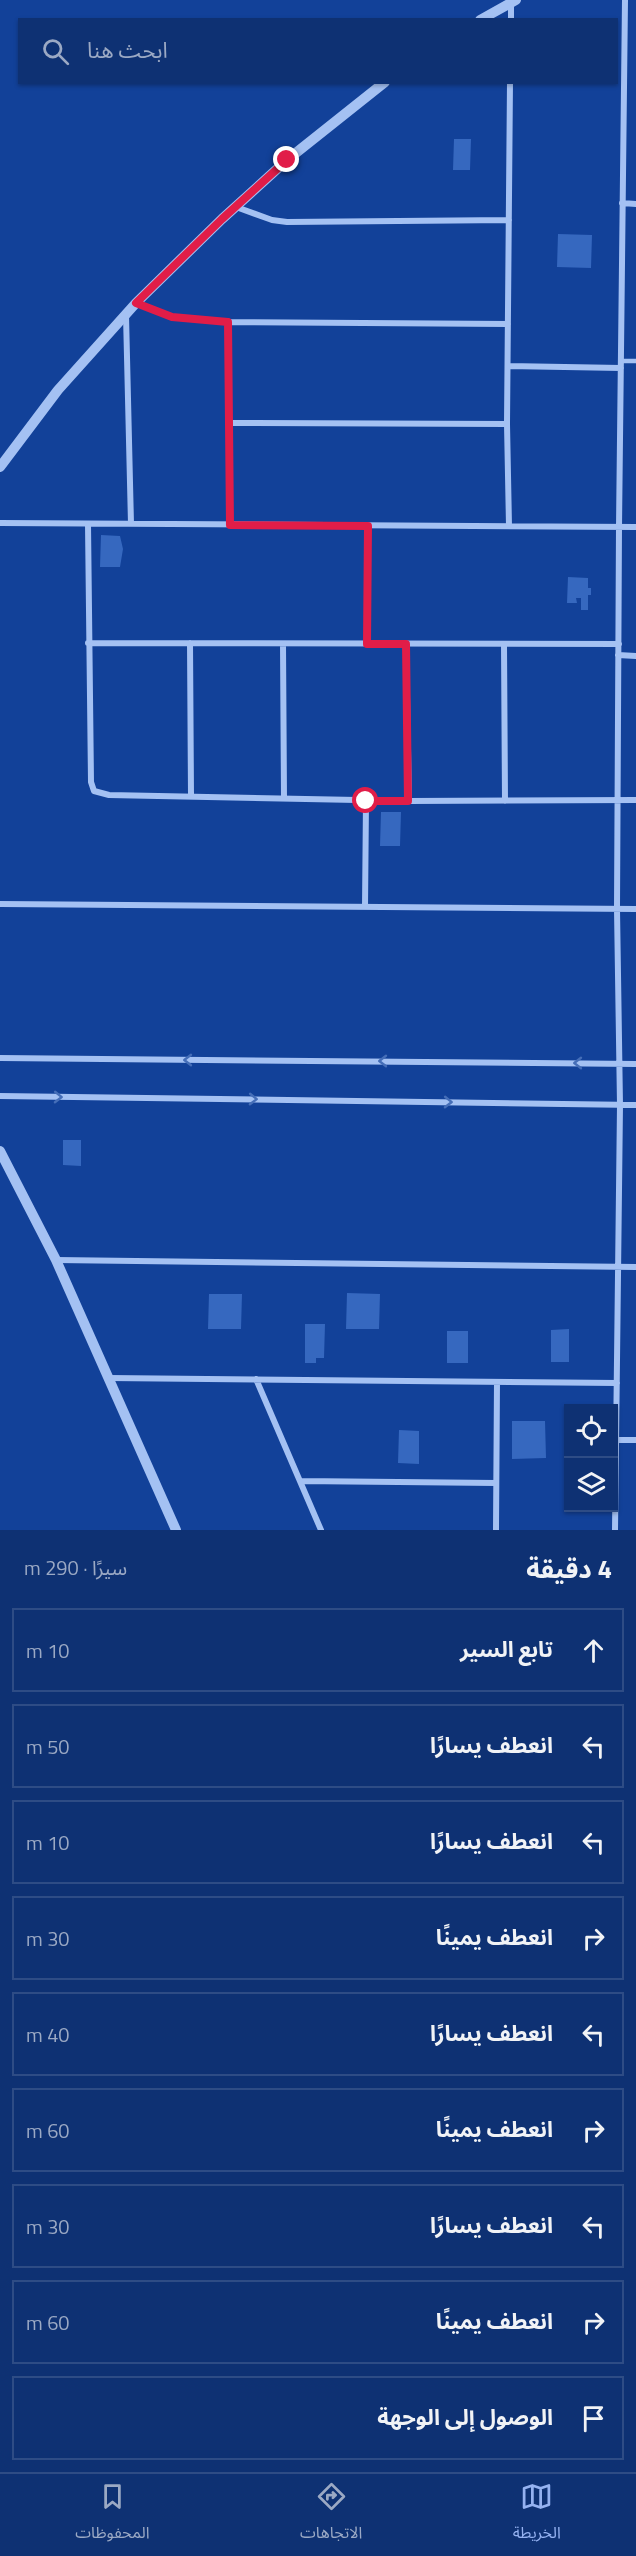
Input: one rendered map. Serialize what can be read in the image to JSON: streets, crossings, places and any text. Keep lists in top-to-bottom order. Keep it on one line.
{"page":{"search":"ابحث هنا","heading":["4 دقيقة","سيرًا · 290 m"],"list":[["تابع السير","10 m"],["انعطف يسارًا","50 m"],["انعطف يسارًا","10 m"],["انعطف يمينًا","30 m"],["انعطف يسارًا","40 m"],["انعطف يمينًا","60 m"],["انعطف يسارًا","30 m"],["انعطف يمينًا","60 m"],"الوصول إلى الوجهة"],"nav":["الخريطة","الاتجاهات","المحفوظات"]}}
